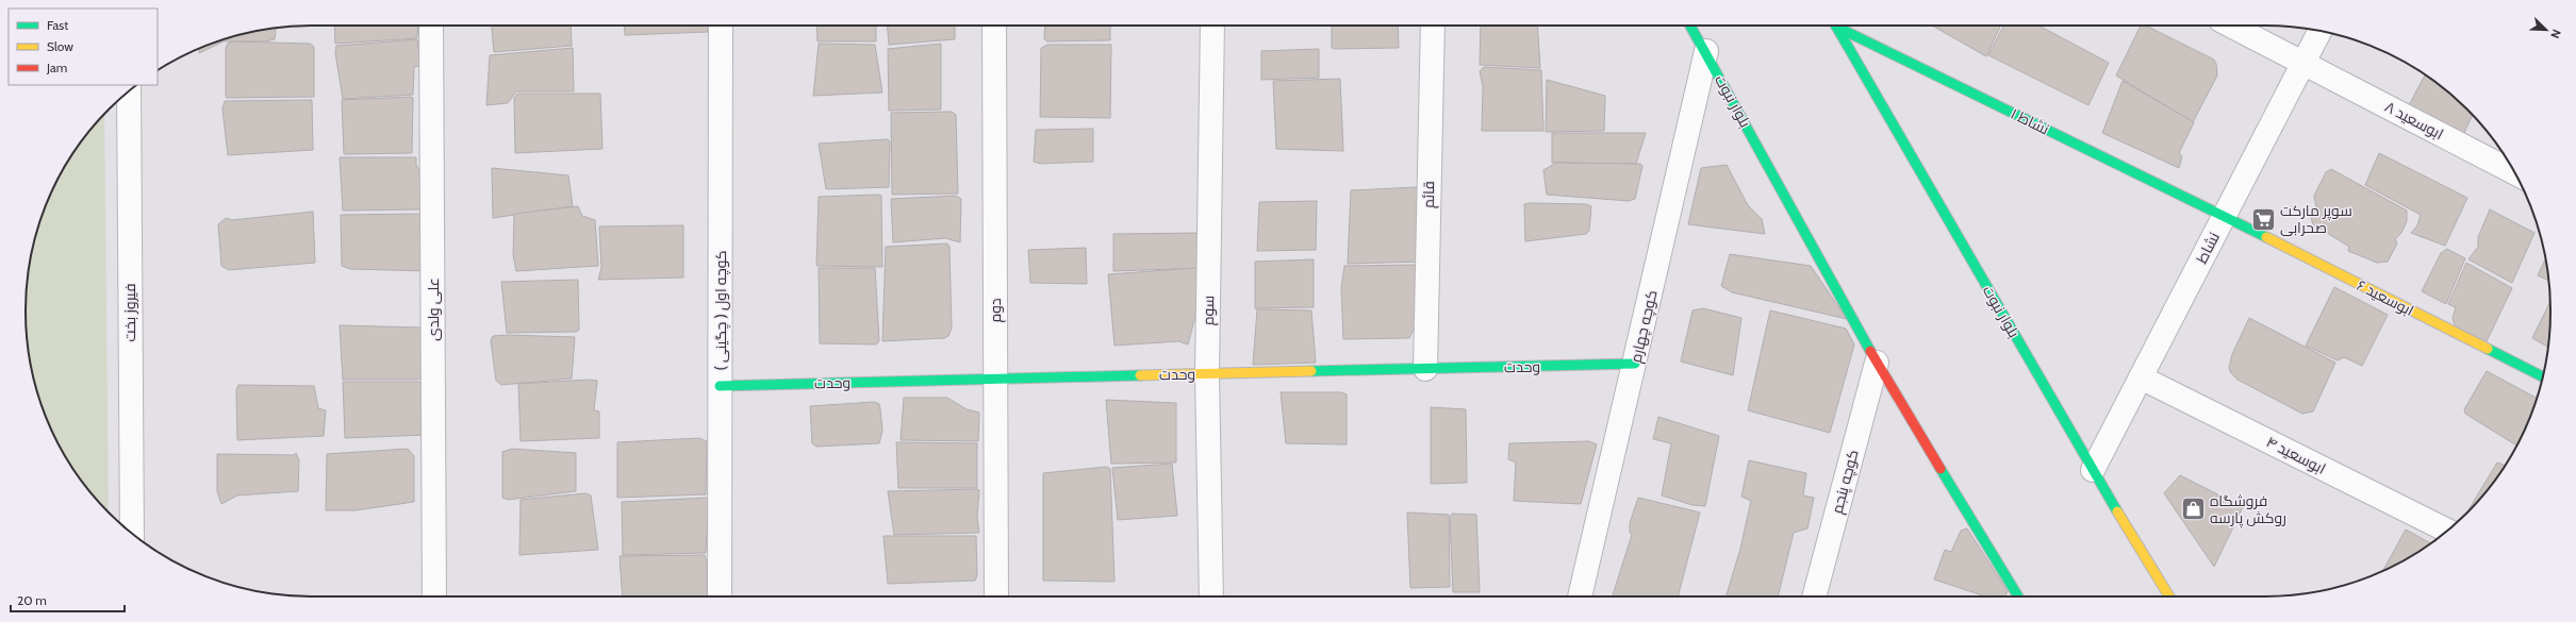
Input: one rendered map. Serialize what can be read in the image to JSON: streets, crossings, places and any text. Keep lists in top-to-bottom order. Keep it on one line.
{"streets":{"street":["بلوار نبوت","ابوسعید ۸","نشاط ۱","قائم","نشاط","ابوسعید ۶","علی ولدی","کوچه اول ( چگینی )","دوم","سوم","فیروز بخت","کوچه چهارم","وحدت","ابوسعید ۴","کوچه پنجم"]},"crossings":[["بلوار نبوت","نشاط"],["بلوار نبوت","کوچه چهارم"],["بلوار نبوت","کوچه پنجم"],["ابوسعید ۸","نشاط"],["نشاط ۱","نشاط"],["نشاط ۱","ابوسعید ۶"],["قائم","وحدت"],["نشاط","ابوسعید ۶"],["نشاط","ابوسعید ۴"],["کوچه اول ( چگینی )","وحدت"],["دوم","وحدت"],["سوم","وحدت"],["کوچه چهارم","وحدت"]],"places":{"supermarket":["سوپر مارکت صحرابی"],"shop":["فروشگاه روکش پارسه"]},"legend":["Fast","Slow","Jam"],"scale_bar":"20 m","north":"bottom right"}
